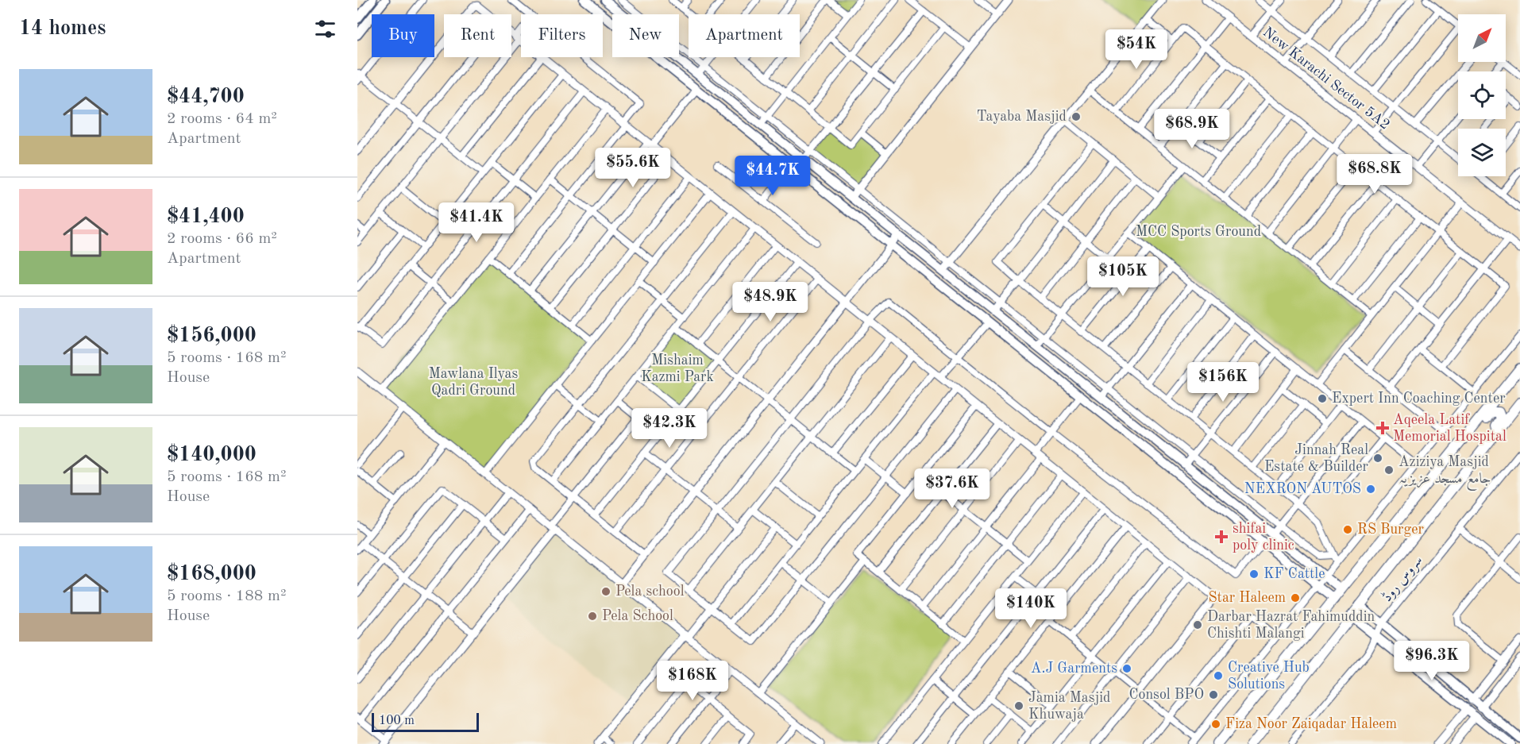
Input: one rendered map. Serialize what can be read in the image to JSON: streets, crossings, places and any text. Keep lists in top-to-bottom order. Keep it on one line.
{"streets":{"street":["New Karachi Sector 5A2","سروس روڈ"]},"parks":["MCC Sports Ground","Mishaim Kazmi Park","Mawlana Ilyas Qadri Ground"],"places":{"other":["Tayaba Masjid","Expert Inn Coaching Center","Jinnah Real Estate & Builder","Aziziya Masjid جامع مسجد عزیزیہ","NEXRON AUTOS","RS Burger","KF Cattle","Pela school","Star Haleem","Pela School","Darbar Hazrat Fahimuddin Chishti Malangi","A.J Garments","Creative Hub Solutions","Consol BPO","Jamia Masjid Khuwaja","Fiza Noor Zaiqadar Haleem"],"health":["Aqeela Latif Memorial Hospital","shifai poly clinic"]},"scale_bar":"100 m","north":"top right","page":{"heading":"14 homes","chip":["Buy","Rent","Filters","New","Apartment"],"price":["$54K","$68.9K","$55.6K","$68.8K","$44.7K","$41.4K","$105K","$48.9K","$156K","$42.3K","$37.6K","$140K","$96.3K","$168K"],"list":[{"name":"$44,700","note":"2 rooms · 64 m² · Apartment"},{"name":"$41,400","note":"2 rooms · 66 m² · Apartment"},{"name":"$156,000","note":"5 rooms · 168 m² · House"},{"name":"$140,000","note":"5 rooms · 168 m² · House"},{"name":"$168,000","note":"5 rooms · 188 m² · House"}],"scale":"100 m"}}
